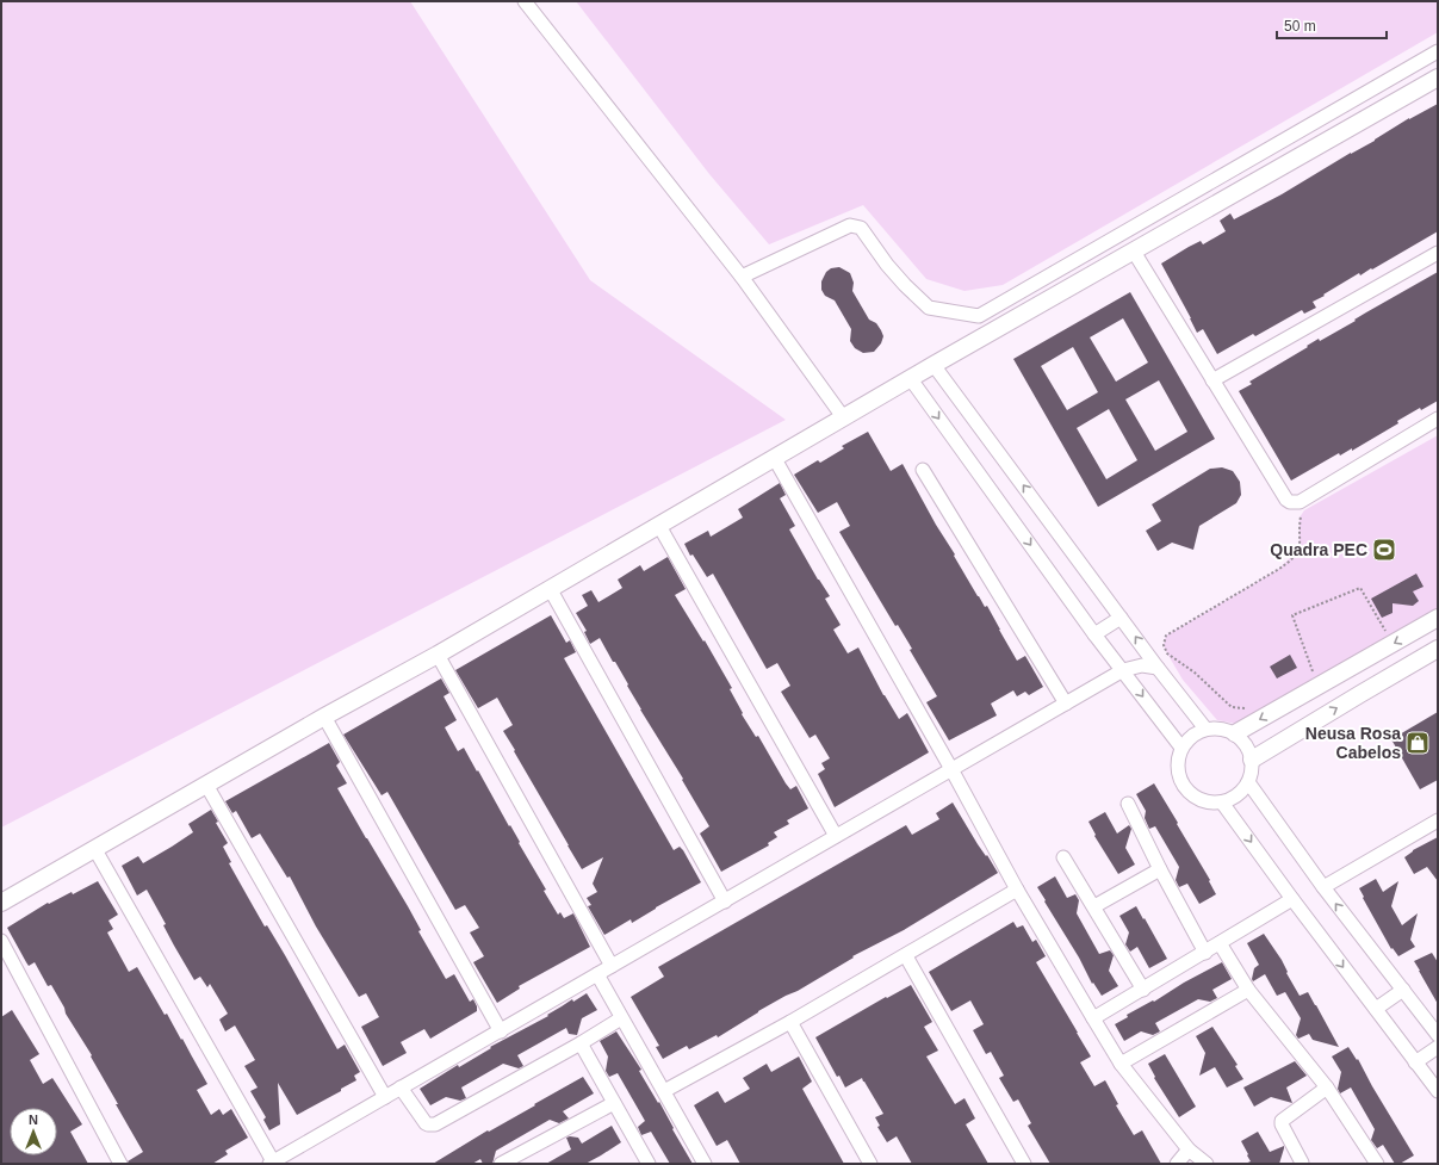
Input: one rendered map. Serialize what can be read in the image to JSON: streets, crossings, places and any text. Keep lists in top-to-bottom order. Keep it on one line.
{"places":{"sports":["Quadra PEC"],"shop":["Neusa Rosa Cabelos"]},"scale_bar":"50 m","north":"top"}
